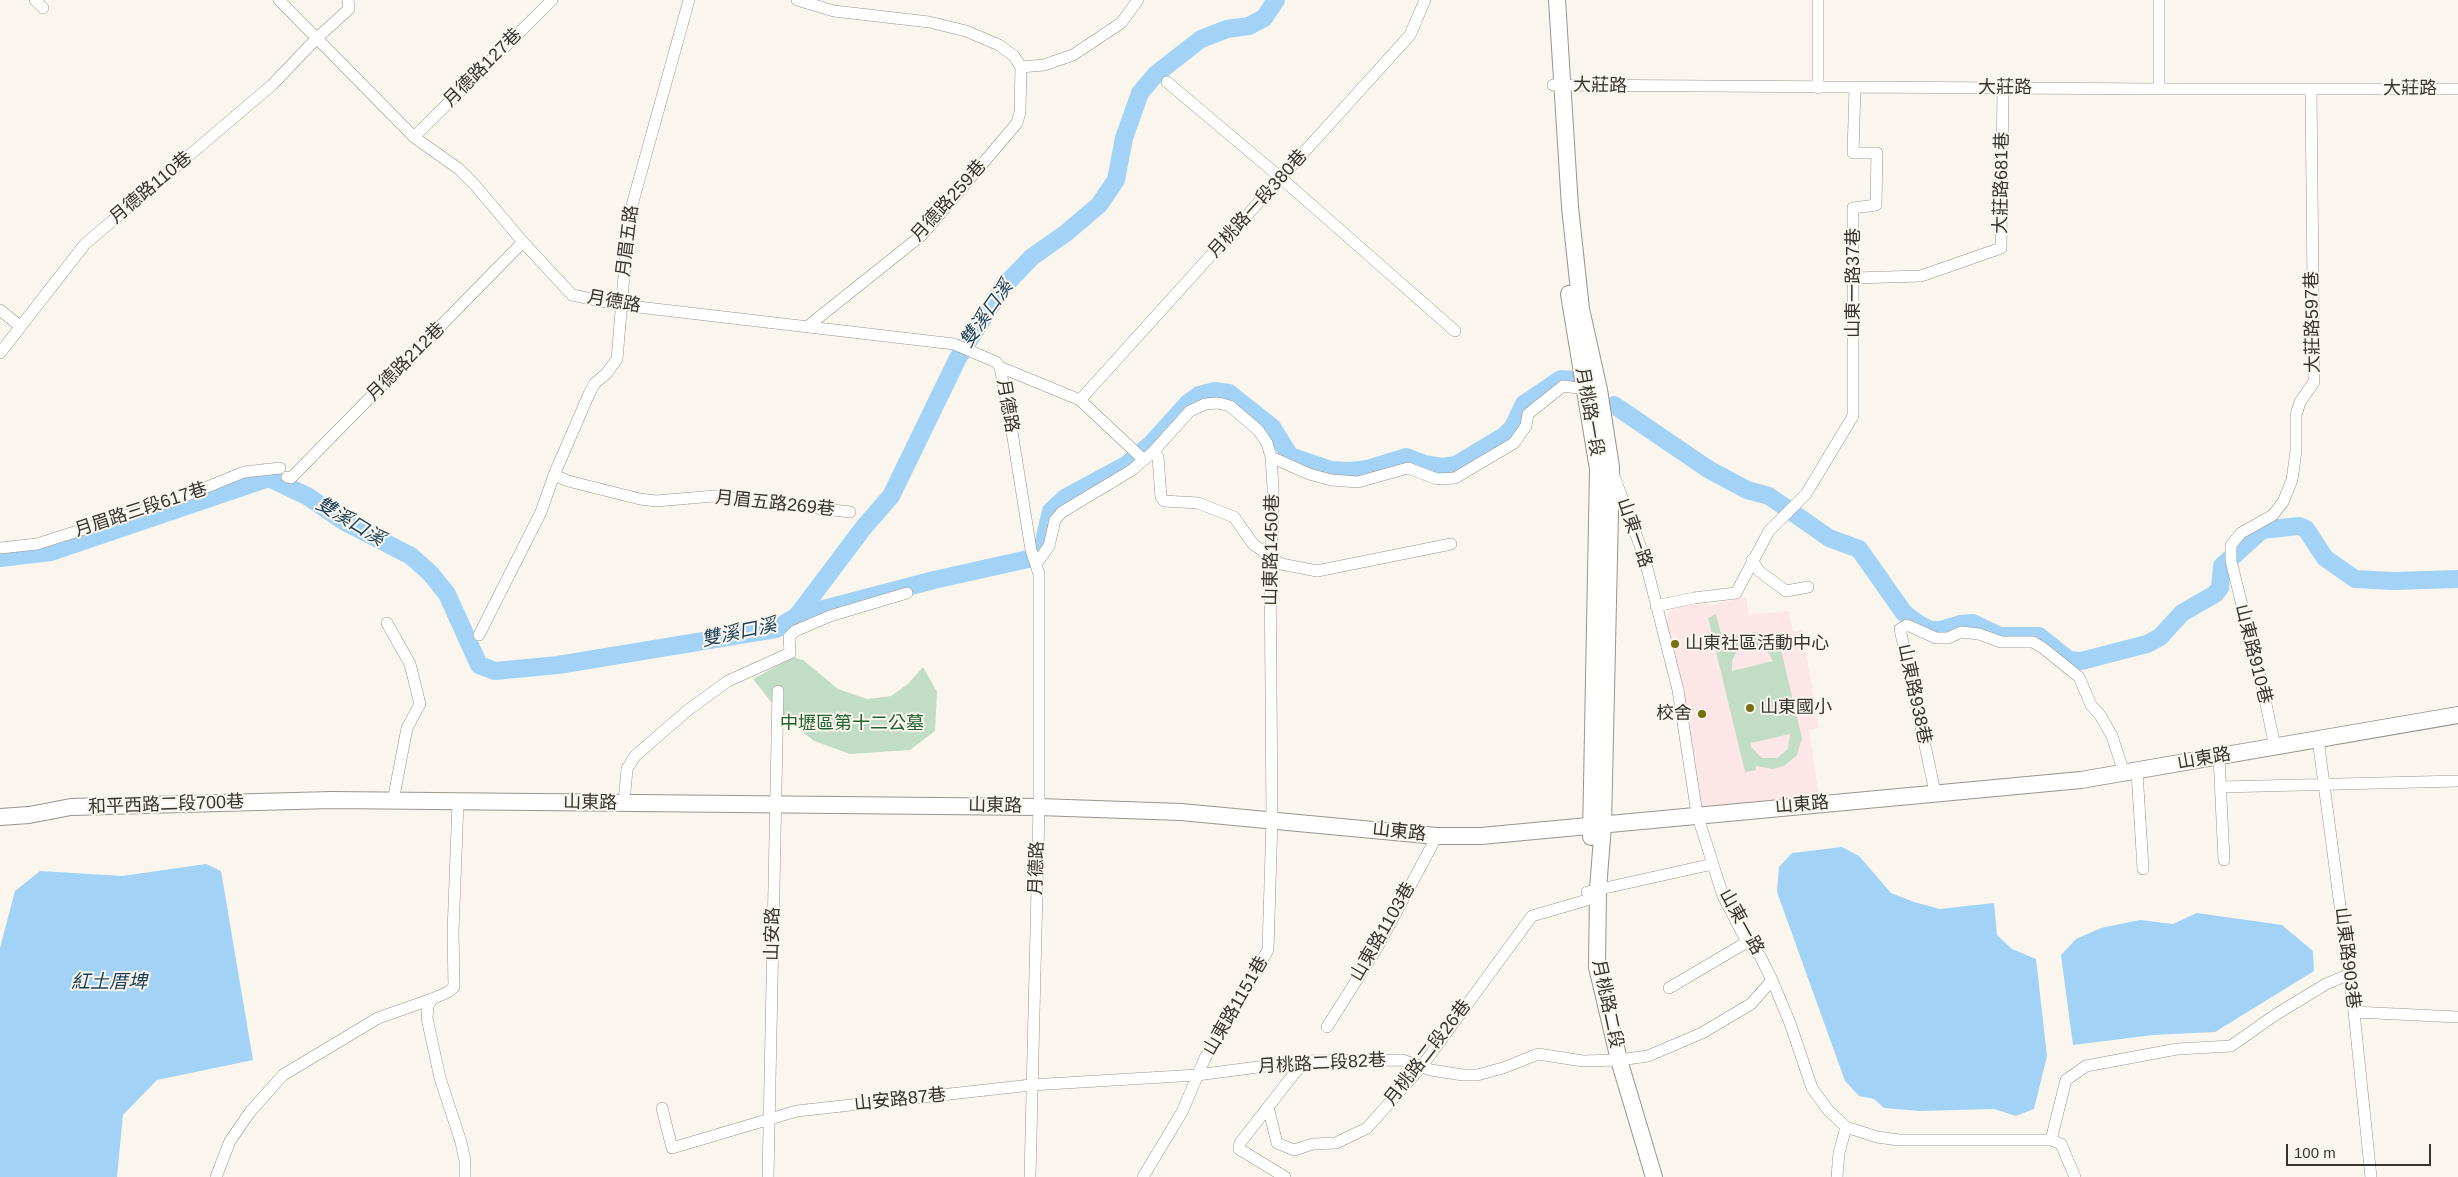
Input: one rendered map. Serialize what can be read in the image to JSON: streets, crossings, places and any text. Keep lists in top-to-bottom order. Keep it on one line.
{"streets":{"street":["月德路127巷","大莊路","大莊路681巷","月德路110巷","月德路259巷","月桃路一段380巷","月眉五路","山東一路37巷","月德路","大莊路597巷","月德路212巷","月桃路一段","月眉五路269巷","月眉路三段617巷","山東一路","山東路1450巷","山東路910巷","山東路938巷","山東路","和平西路二段700巷","山東路1103巷","山安路","山東路903巷","月桃路二段","山東路1151巷","月桃路二段26巷","月桃路二段82巷","山安路87巷"]},"crossings":[["月德路127巷","月德路"],["大莊路","大莊路681巷"],["大莊路","山東一路37巷"],["大莊路","大莊路597巷"],["大莊路","月桃路一段"],["大莊路681巷","山東一路37巷"],["月德路110巷","月德路"],["月德路259巷","月德路"],["月眉五路","月德路"],["月眉五路","月眉五路269巷"],["月德路","月德路212巷"],["月德路","山東路1450巷"],["月德路","山東路"],["月德路","月桃路二段82巷"],["月德路","山安路87巷"],["大莊路597巷","山東路910巷"],["月德路212巷","月眉路三段617巷"],["月桃路一段","山東一路"],["月桃路一段","山東路"],["月桃路一段","月桃路二段"],["山東一路","山東路"],["山東一路","月桃路二段26巷"],["山東一路","月桃路二段82巷"],["山東路1450巷","山東路"],["山東路1450巷","山東路1151巷"],["山東路910巷","山東路"],["山東路938巷","山東路"],["山東路","和平西路二段700巷"],["山東路","山東路1103巷"],["山東路","山安路"],["山東路","山東路903巷"],["山東路","月桃路二段"],["山東路","山東路1151巷"],["山安路","山安路87巷"],["月桃路二段","月桃路二段26巷"],["月桃路二段","月桃路二段82巷"],["山東路1151巷","月桃路二段82巷"],["月桃路二段26巷","月桃路二段82巷"],["月桃路二段82巷","山安路87巷"]],"water":["雙溪口溪","紅土厝埤"],"parks":["中壢區第十二公墓"],"places":["山東社區活動中心","山東國小","校舍"],"scale_bar":"100 m"}
